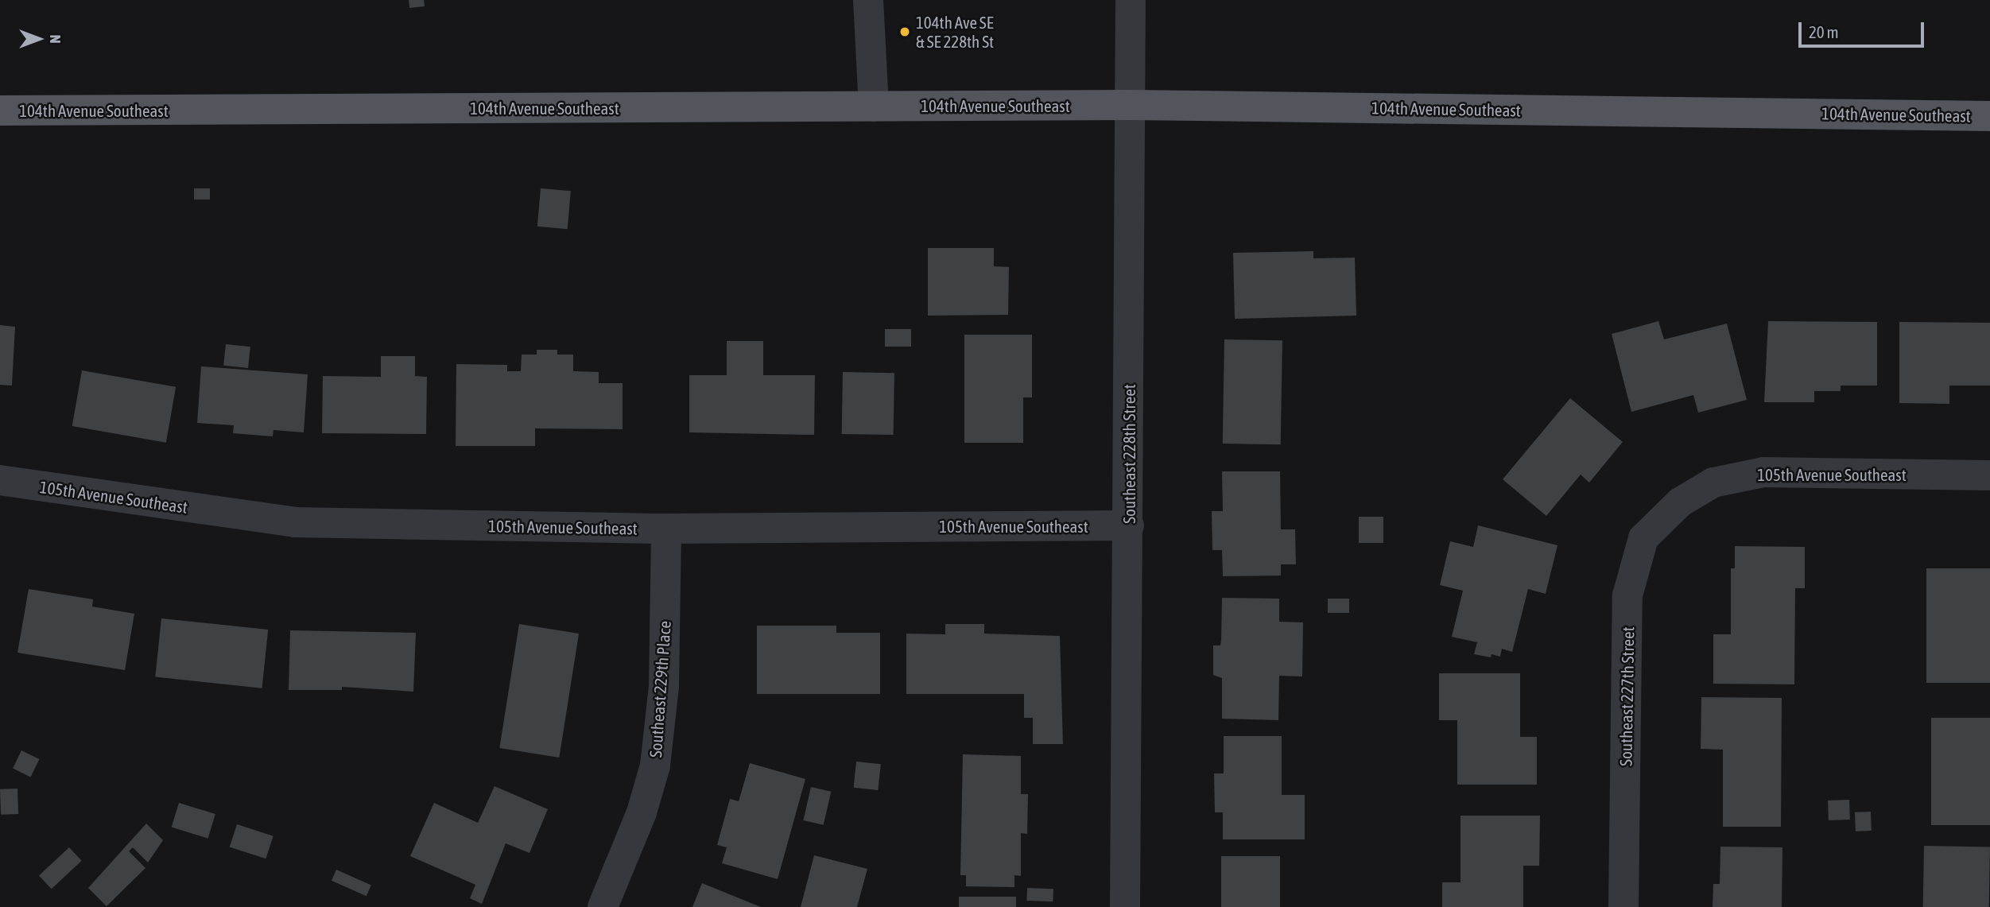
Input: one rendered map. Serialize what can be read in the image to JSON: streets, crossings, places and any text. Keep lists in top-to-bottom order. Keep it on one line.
{"streets":{"main road":["104th Avenue Southeast"],"street":["Southeast 228th Street","105th Avenue Southeast","Southeast 229th Place","Southeast 227th Street"]},"crossings":[["104th Avenue Southeast","Southeast 228th Street"],["Southeast 228th Street","105th Avenue Southeast"],["105th Avenue Southeast","Southeast 229th Place"],["105th Avenue Southeast","Southeast 227th Street"]],"places":["104th Ave SE & SE 228th St"],"scale_bar":"20 m","north":"right"}
